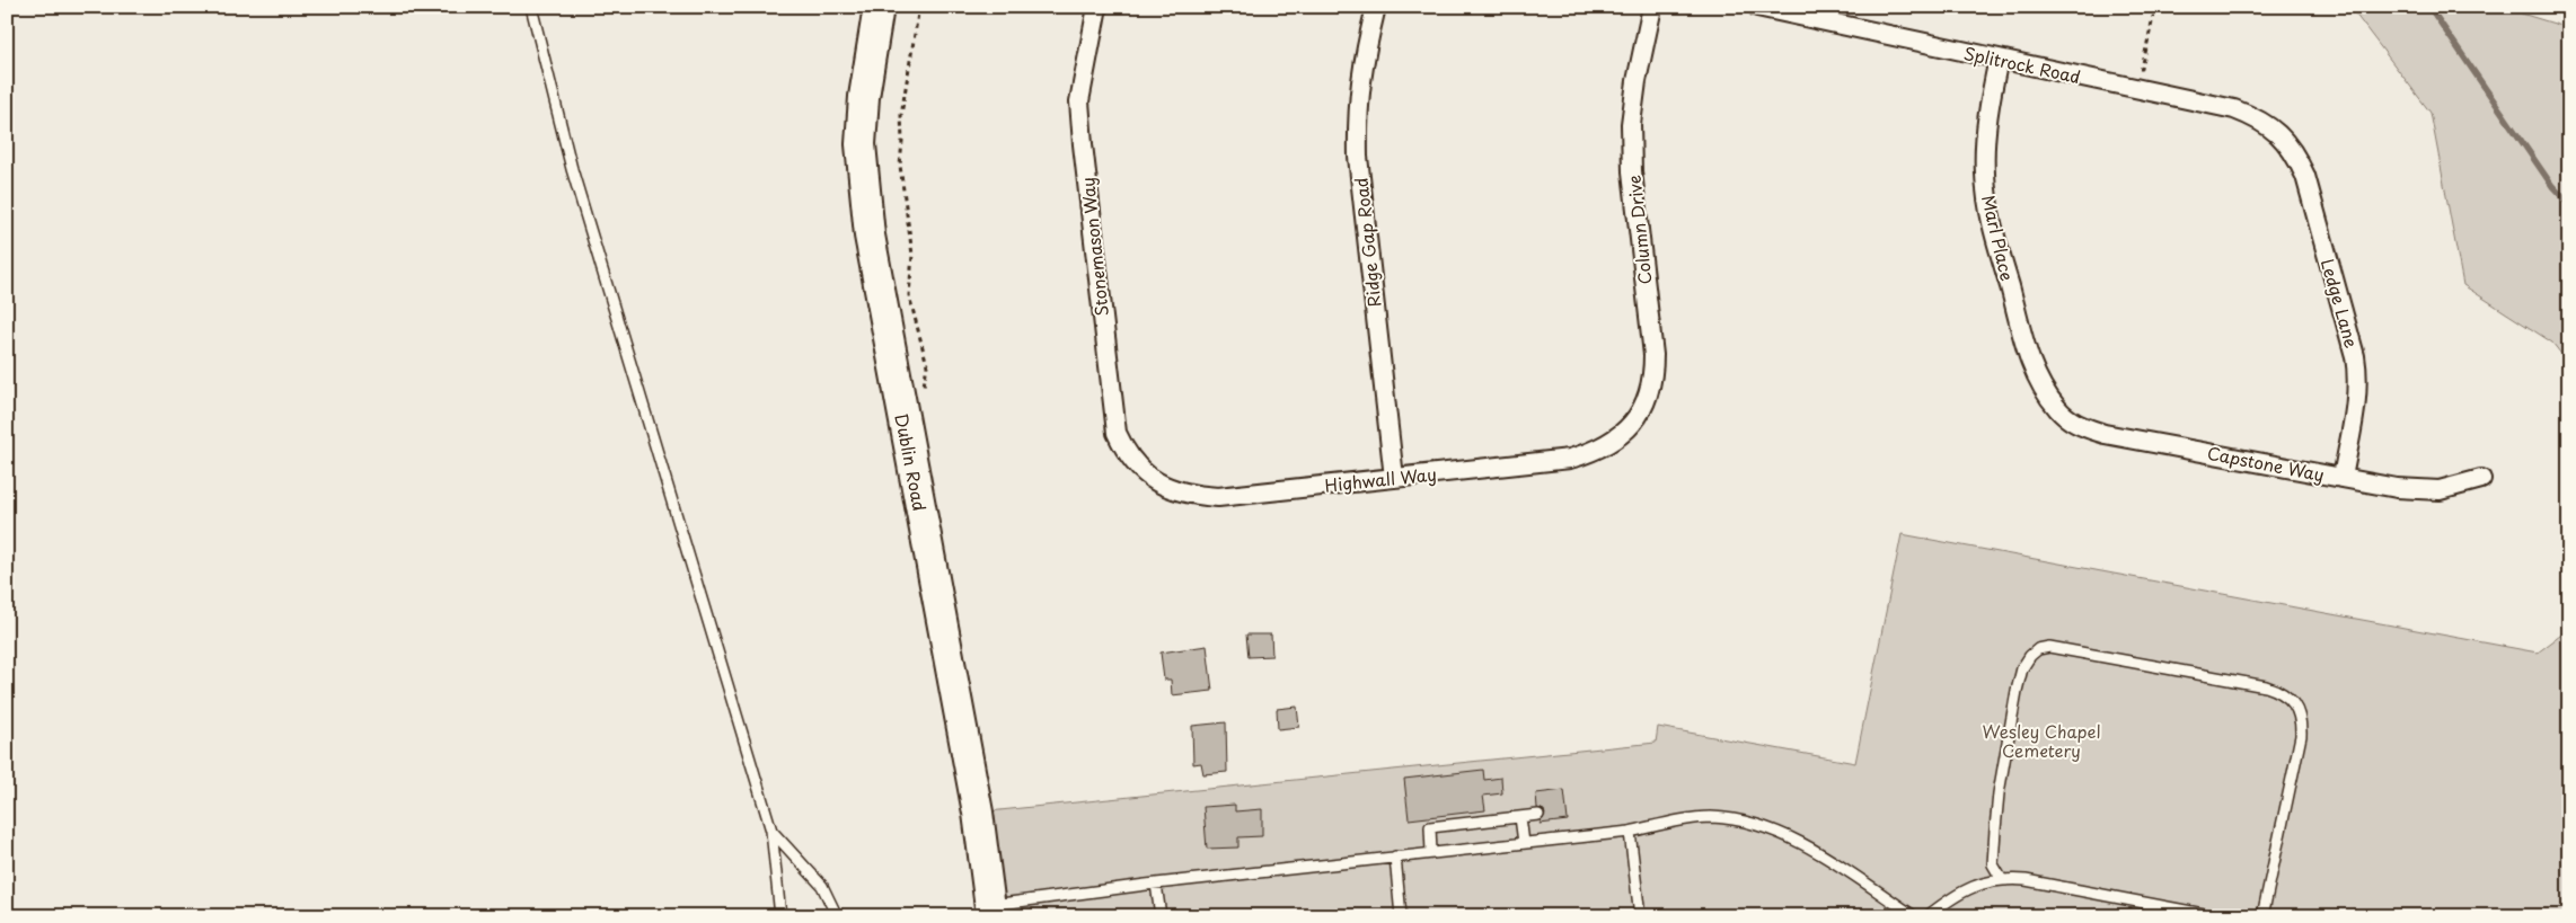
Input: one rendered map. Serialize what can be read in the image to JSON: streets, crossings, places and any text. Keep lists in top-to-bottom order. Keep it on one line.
{"streets":{"main road":["Dublin Road"],"street":["Splitrock Road","Column Drive","Marl Place","Ridge Gap Road","Stonemason Way","Ledge Lane","Capstone Way","Highwall Way"]},"crossings":[["Splitrock Road","Marl Place"],["Splitrock Road","Ledge Lane"],["Column Drive","Highwall Way"],["Marl Place","Capstone Way"],["Ridge Gap Road","Highwall Way"],["Stonemason Way","Highwall Way"],["Ledge Lane","Capstone Way"]],"parks":["Wesley Chapel Cemetery"]}
